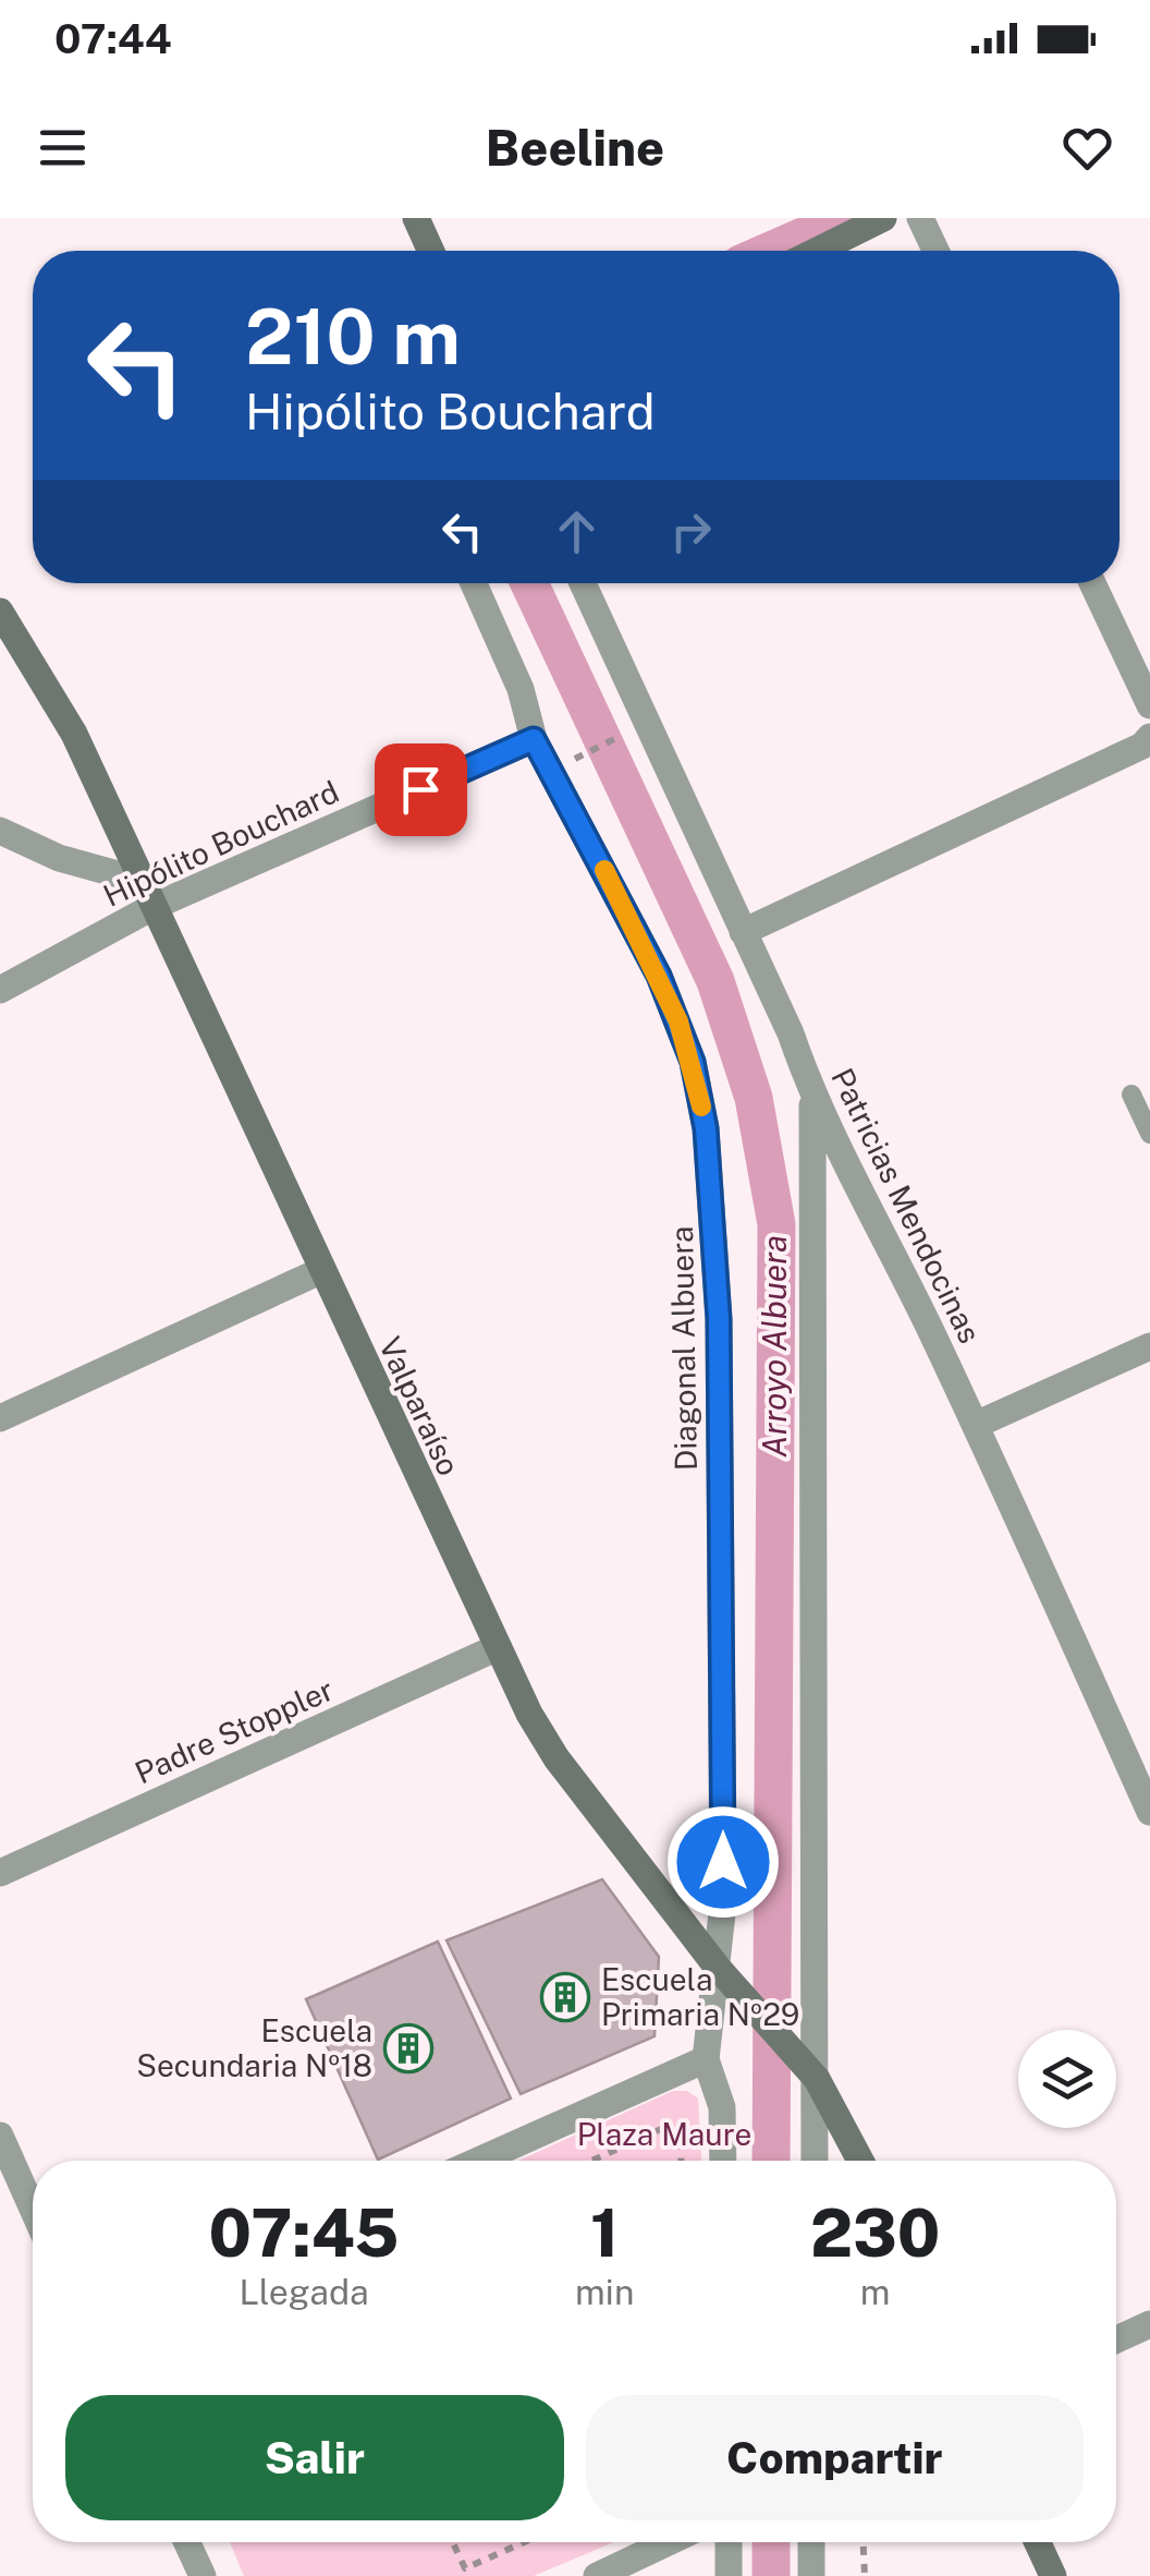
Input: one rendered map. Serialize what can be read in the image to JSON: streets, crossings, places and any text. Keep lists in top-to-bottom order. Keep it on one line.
{"streets":{"street":["Hipólito Bouchard","Patricias Mendocinas","Diagonal Albuera","Valparaíso","Padre Stoppler"]},"crossings":[["Hipólito Bouchard","Diagonal Albuera"],["Hipólito Bouchard","Valparaíso"],["Diagonal Albuera","Valparaíso"],["Valparaíso","Padre Stoppler"]],"water":["Arroyo Albuera"],"parks":["Plaza Maure"],"places":{"building":["Escuela Primaria Nº29","Escuela Secundaria Nº18"]},"page":{"status":"07:44","header":"Beeline","turn":["210 m","Hipólito Bouchard"],"eta":["07:45","Llegada","1","min","230","m"],"buttons":["Salir","Compartir"]}}
